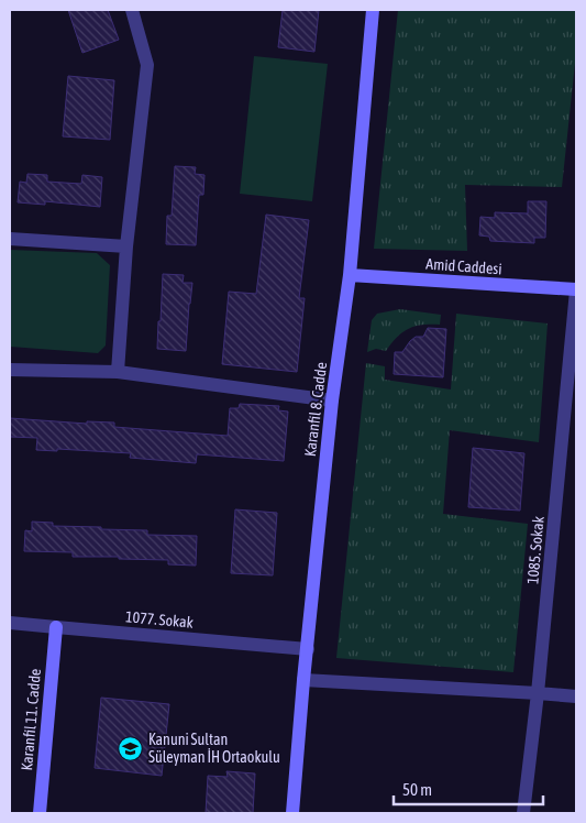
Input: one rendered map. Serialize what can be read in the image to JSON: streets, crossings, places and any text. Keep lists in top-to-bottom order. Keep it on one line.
{"streets":{"street":["Amid Caddesi","Karanfil 8. Cadde","1085. Sokak","1077. Sokak","Karanfil 11. Cadde"]},"crossings":[["Amid Caddesi","Karanfil 8. Cadde"],["Amid Caddesi","1085. Sokak"],["Karanfil 8. Cadde","1077. Sokak"],["1077. Sokak","Karanfil 11. Cadde"]],"places":{"school or university":["Kanuni Sultan Süleyman İH Ortaokulu"]},"scale_bar":"50 m"}
